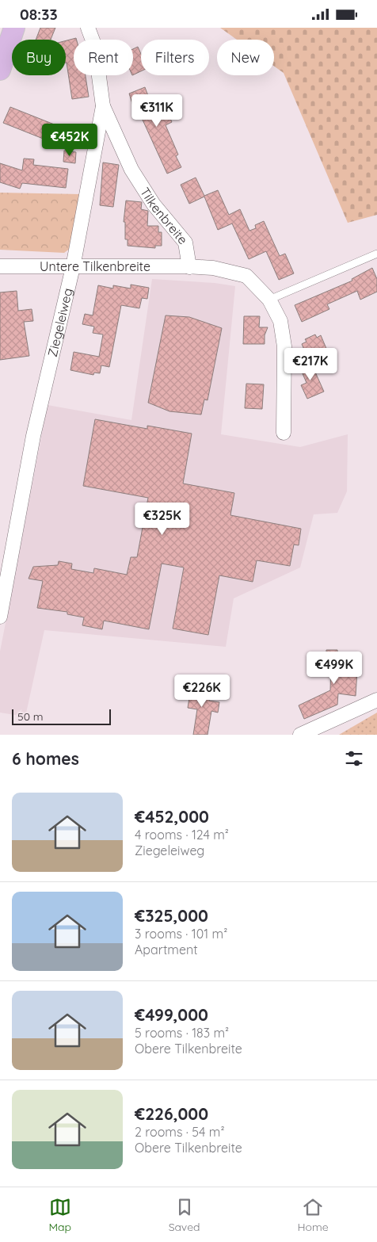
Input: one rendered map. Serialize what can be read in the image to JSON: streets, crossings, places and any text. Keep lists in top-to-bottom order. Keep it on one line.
{"streets":{"street":["Tilkenbreite","Untere Tilkenbreite","Ziegeleiweg"]},"crossings":[["Tilkenbreite","Untere Tilkenbreite"],["Tilkenbreite","Ziegeleiweg"],["Untere Tilkenbreite","Ziegeleiweg"]],"scale_bar":"50 m","page":{"status":"08:33","chip":["Buy","Rent","Filters","New"],"price":["€311K","€452K","€217K","€325K","€499K","€226K"],"scale":"50 m","heading":"6 homes","list":[{"name":"€452,000","note":"4 rooms · 124 m² · Ziegeleiweg"},{"name":"€325,000","note":"3 rooms · 101 m² · Apartment"},{"name":"€499,000","note":"5 rooms · 183 m² · Obere Tilkenbreite"},{"name":"€226,000","note":"2 rooms · 54 m² · Obere Tilkenbreite"}],"tabs":["Map","Saved","Home"]}}
